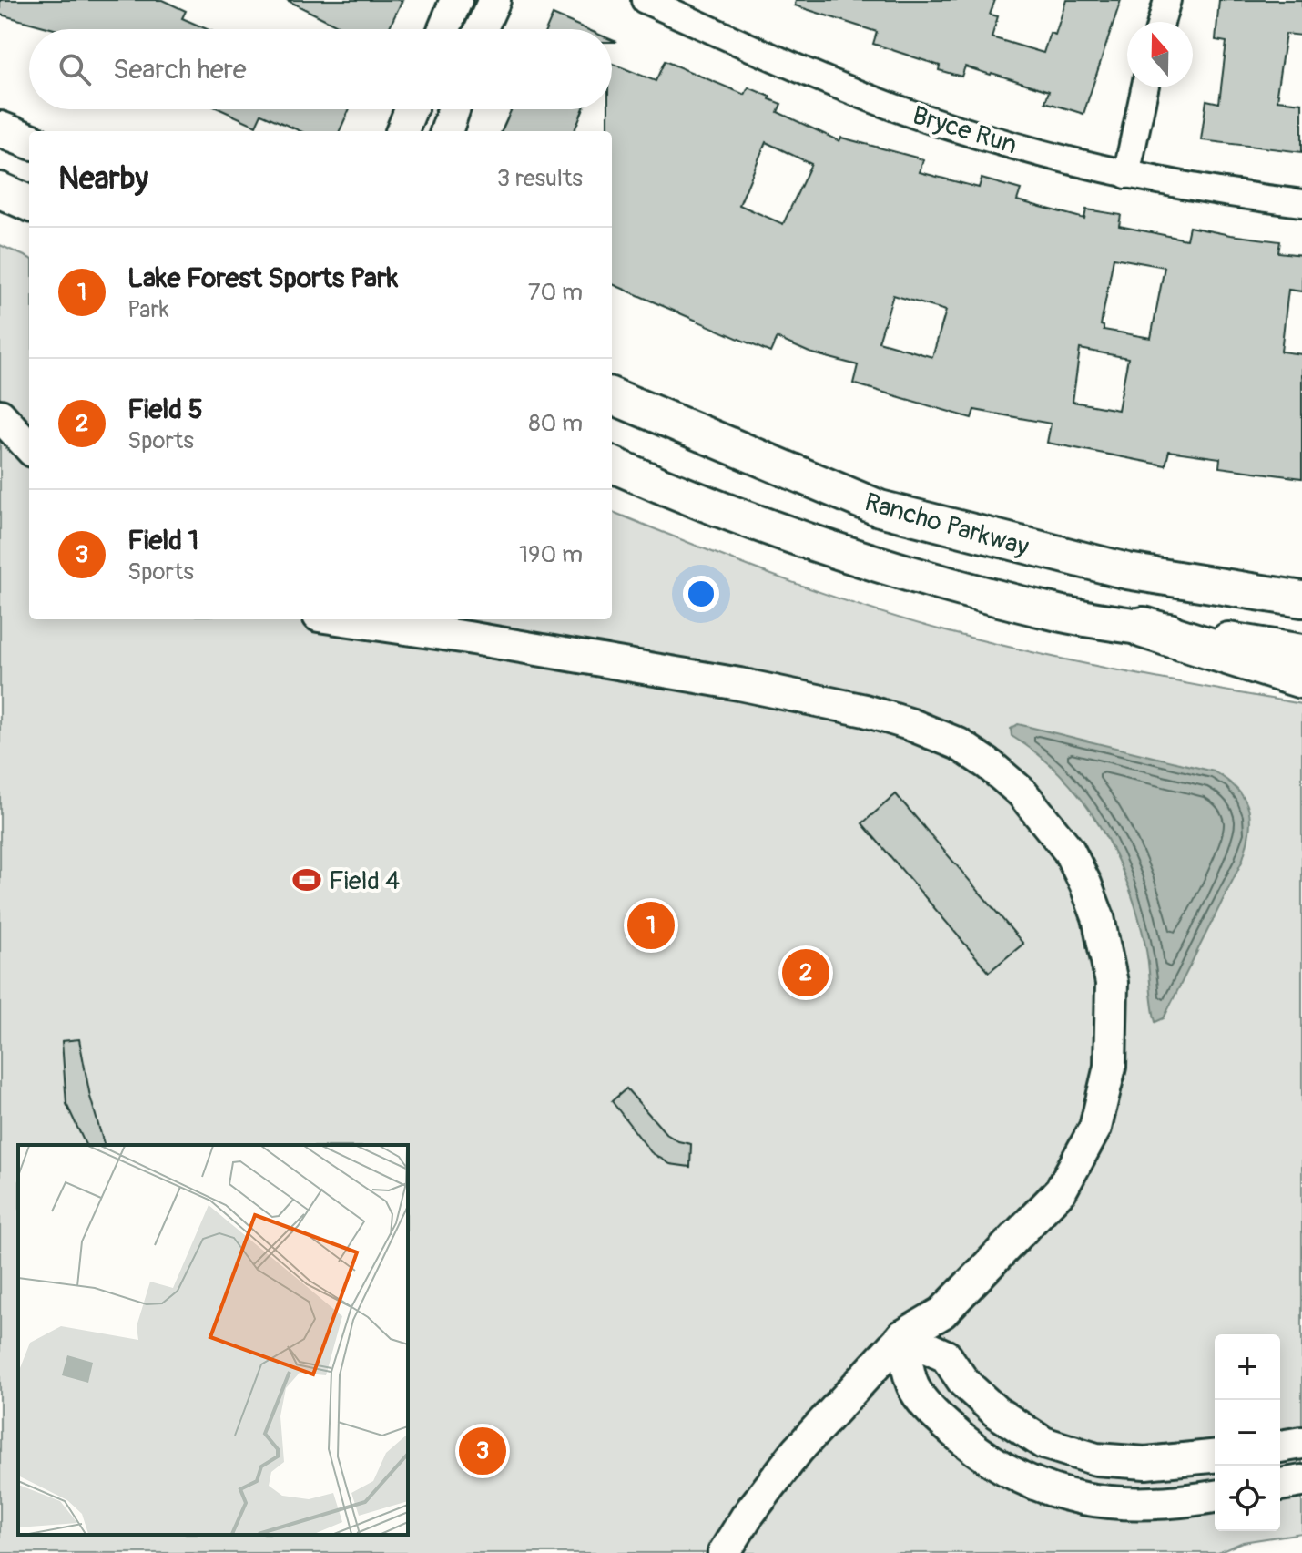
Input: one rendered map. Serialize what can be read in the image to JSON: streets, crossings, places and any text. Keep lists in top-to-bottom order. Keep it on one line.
{"streets":{"main road":["Rancho Parkway"],"street":["Bryce Run"]},"places":{"sports":["Field 4"]},"north":"top","page":{"search":"Search here","heading":["Nearby","3 results"],"list":[{"mark":"1","name":"Lake Forest Sports Park","note":"Park","value":"70 m"},{"mark":"2","name":"Field 5","note":"Sports","value":"80 m"},{"mark":"3","name":"Field 1","note":"Sports","value":"190 m"}],"pins":["1","2","3"],"map_buttons":["+","−"]}}
